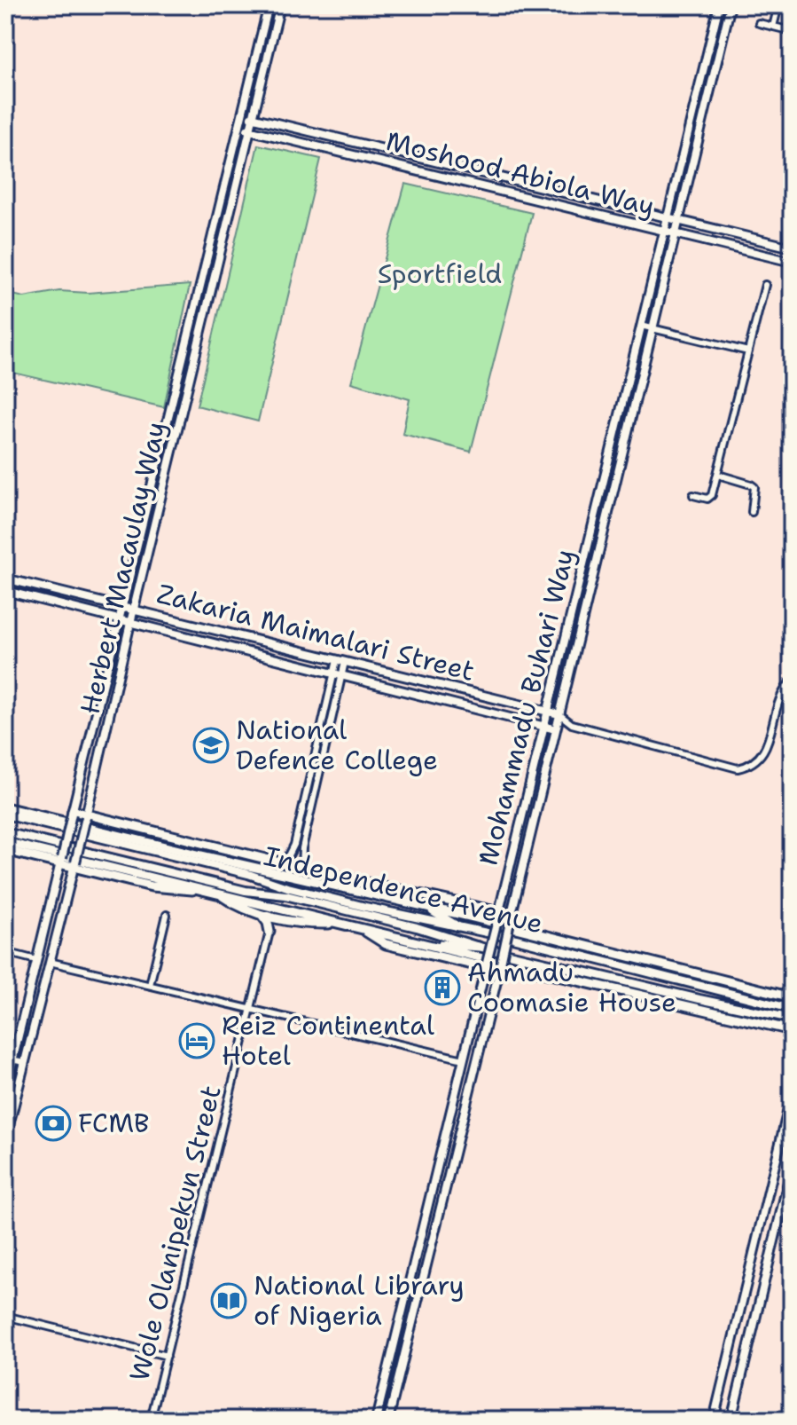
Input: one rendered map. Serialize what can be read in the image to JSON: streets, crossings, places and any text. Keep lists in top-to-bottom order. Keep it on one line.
{"streets":{"main road":["Moshood Abiola Way","Herbert Macaulay Way","Zakaria Maimalari Street","Mohammadu Buhari Way","Independence Avenue"],"street":["Wole Olanipekun Street"]},"crossings":[["Moshood Abiola Way","Herbert Macaulay Way"],["Moshood Abiola Way","Mohammadu Buhari Way"],["Herbert Macaulay Way","Zakaria Maimalari Street"],["Zakaria Maimalari Street","Mohammadu Buhari Way"]],"parks":["Sportfield"],"places":{"school or university":["National Defence College"],"building":["Ahmadu Coomasie House"],"hotel":["Reiz Continental Hotel"],"bank":["FCMB"],"library":["National Library of Nigeria"]}}
